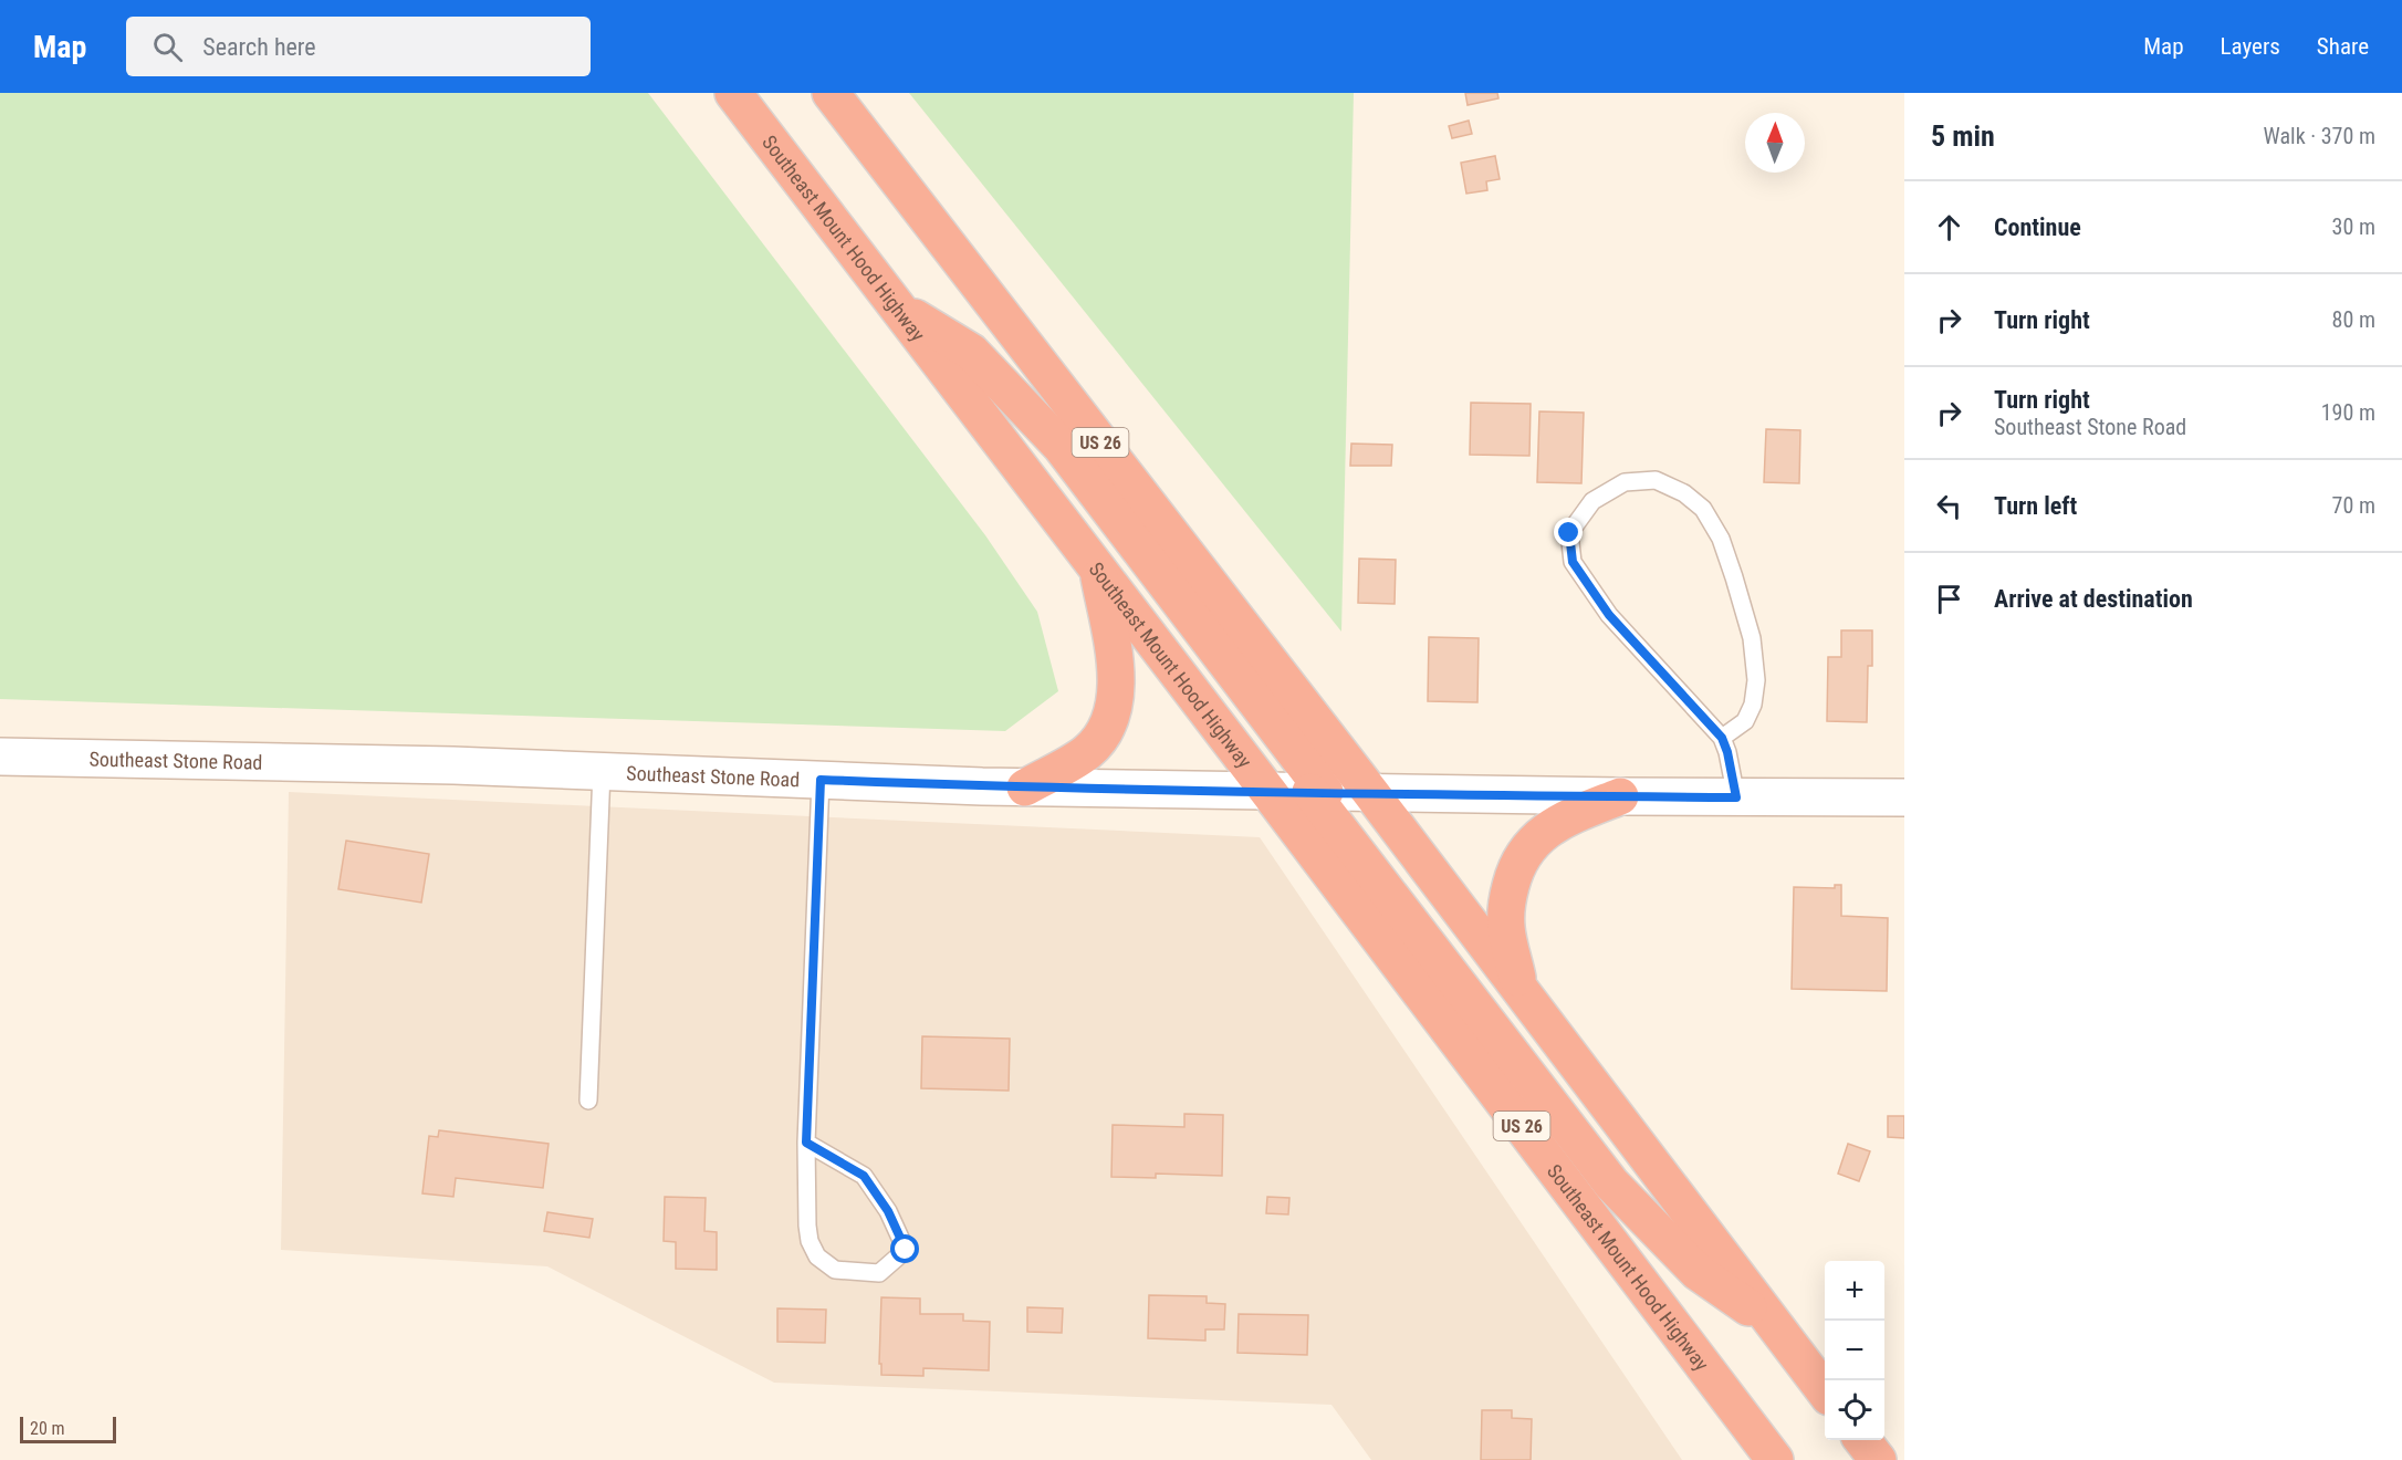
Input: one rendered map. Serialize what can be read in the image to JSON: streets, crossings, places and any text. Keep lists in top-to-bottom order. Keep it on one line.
{"streets":{"highway":["Southeast Mount Hood Highway","US 26"],"street":["Southeast Stone Road"]},"crossings":[["Southeast Mount Hood Highway","Southeast Stone Road"],["US 26","Southeast Stone Road"]],"scale_bar":"20 m","north":"top","page":{"header":"Map","search":"Search here","nav":["Map","Layers","Share"],"heading":["5 min","Walk · 370 m"],"list":[["Continue","30 m"],["Turn right","80 m"],["Turn right","Southeast Stone Road","190 m"],["Turn left","70 m"],"Arrive at destination"],"map_buttons":["+","−"],"scale":"20 m"}}
